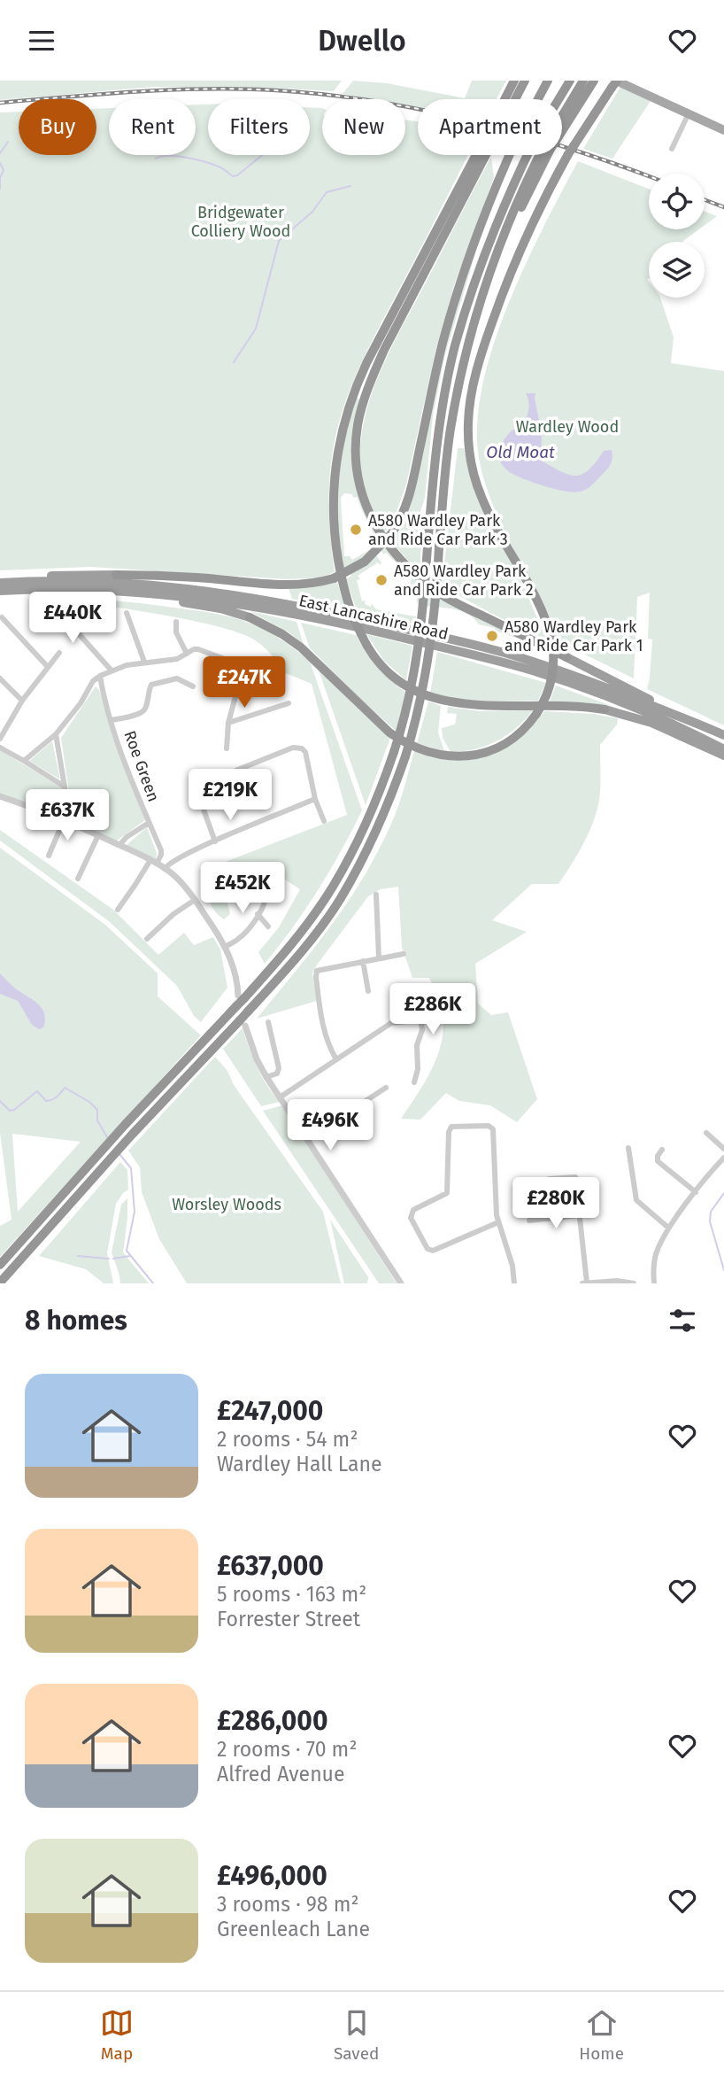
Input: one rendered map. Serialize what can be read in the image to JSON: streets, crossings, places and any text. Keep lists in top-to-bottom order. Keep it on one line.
{"streets":{"highway":["East Lancashire Road"],"street":["Roe Green"]},"water":["Old Moat"],"parks":["Bridgewater Colliery Wood","Wardley Wood","Worsley Woods"],"places":["A580 Wardley Park and Ride Car Park 3","A580 Wardley Park and Ride Car Park 2","A580 Wardley Park and Ride Car Park 1"],"page":{"header":"Dwello","chip":["Buy","Rent","Filters","New","Apartment"],"price":["£440K","£247K","£219K","£637K","£452K","£286K","£496K","£280K"],"heading":"8 homes","list":[{"name":"£247,000","note":"2 rooms · 54 m² · Wardley Hall Lane"},{"name":"£637,000","note":"5 rooms · 163 m² · Forrester Street"},{"name":"£286,000","note":"2 rooms · 70 m² · Alfred Avenue"},{"name":"£496,000","note":"3 rooms · 98 m² · Greenleach Lane"}],"tabs":["Map","Saved","Home"]}}
